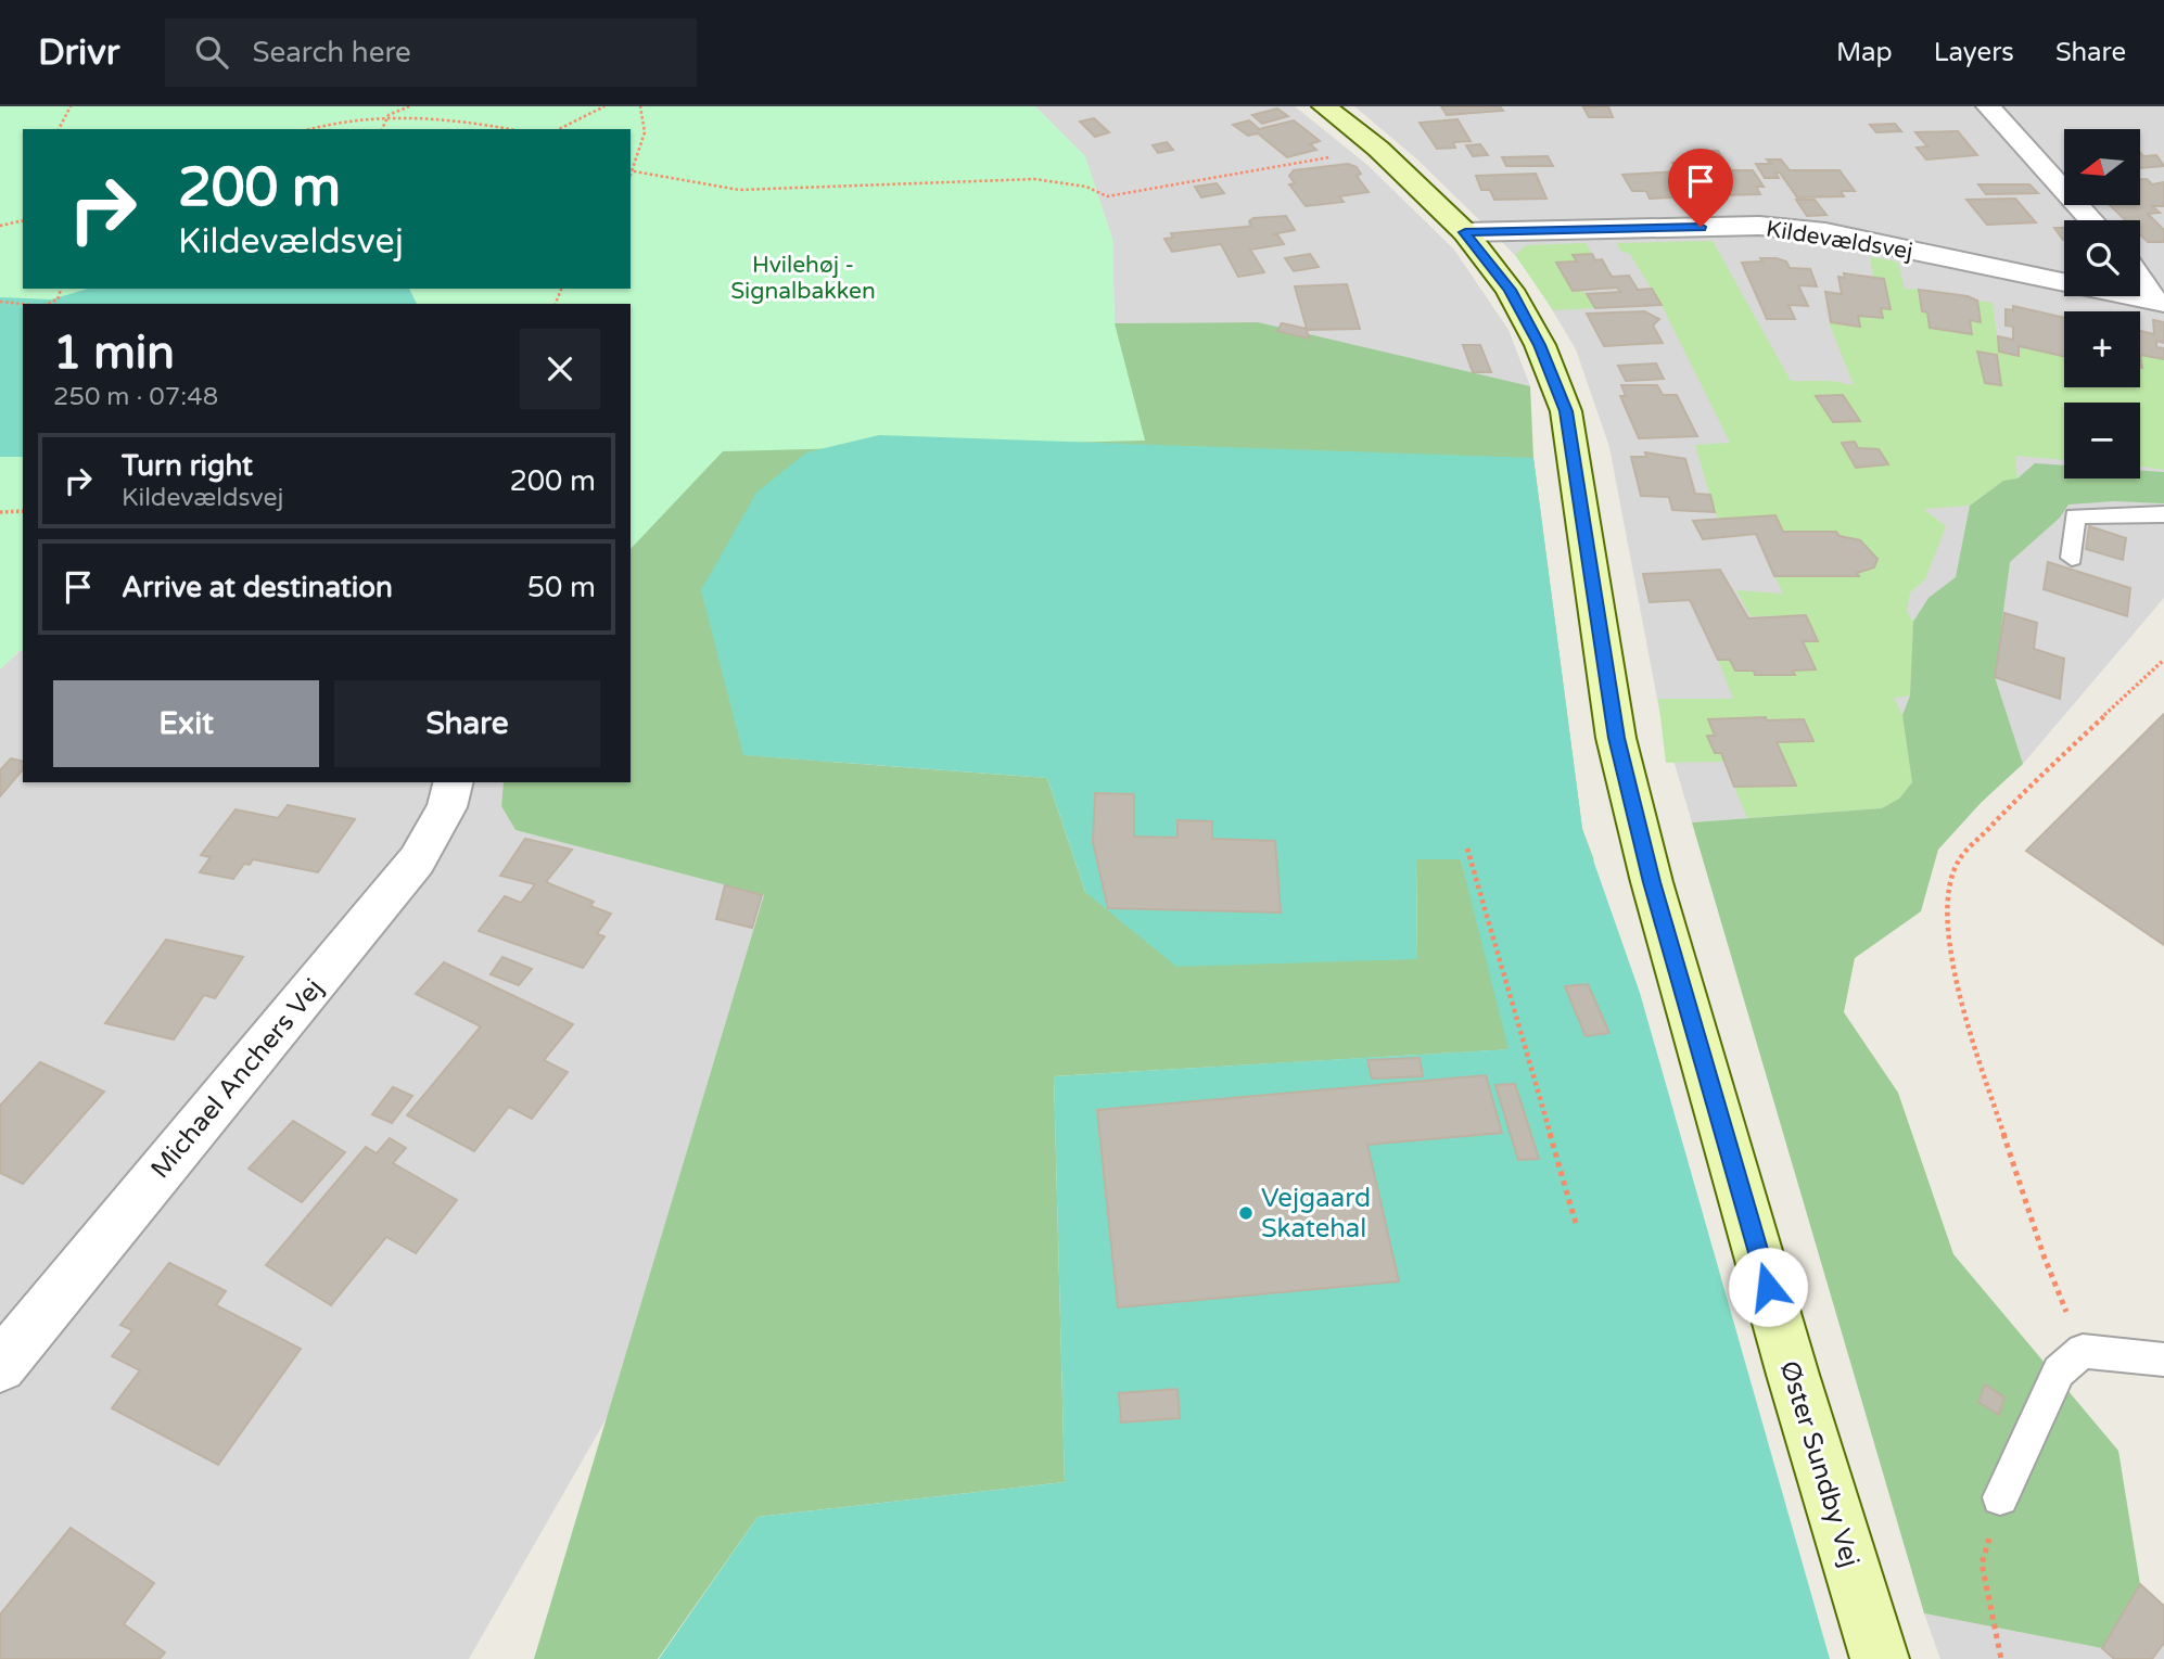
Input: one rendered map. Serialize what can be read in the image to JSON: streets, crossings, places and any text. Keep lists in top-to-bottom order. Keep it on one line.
{"streets":{"street":["Kildevældsvej","Michael Anchers Vej","Øster Sundby Vej"]},"crossings":[["Kildevældsvej","Øster Sundby Vej"]],"parks":["Hvilehøj - Signalbakken"],"places":["Vejgaard Skatehal"],"north":"left","page":{"header":"Drivr","search":"Search here","nav":["Map","Layers","Share"],"map_buttons":["+","−"],"turn":["200 m","Kildevældsvej"],"heading":["1 min","250 m · 07:48"],"list":[{"name":"Turn right","note":"Kildevældsvej","value":"200 m"},{"name":"Arrive at destination","value":"50 m"}],"buttons":["Exit","Share"]}}
